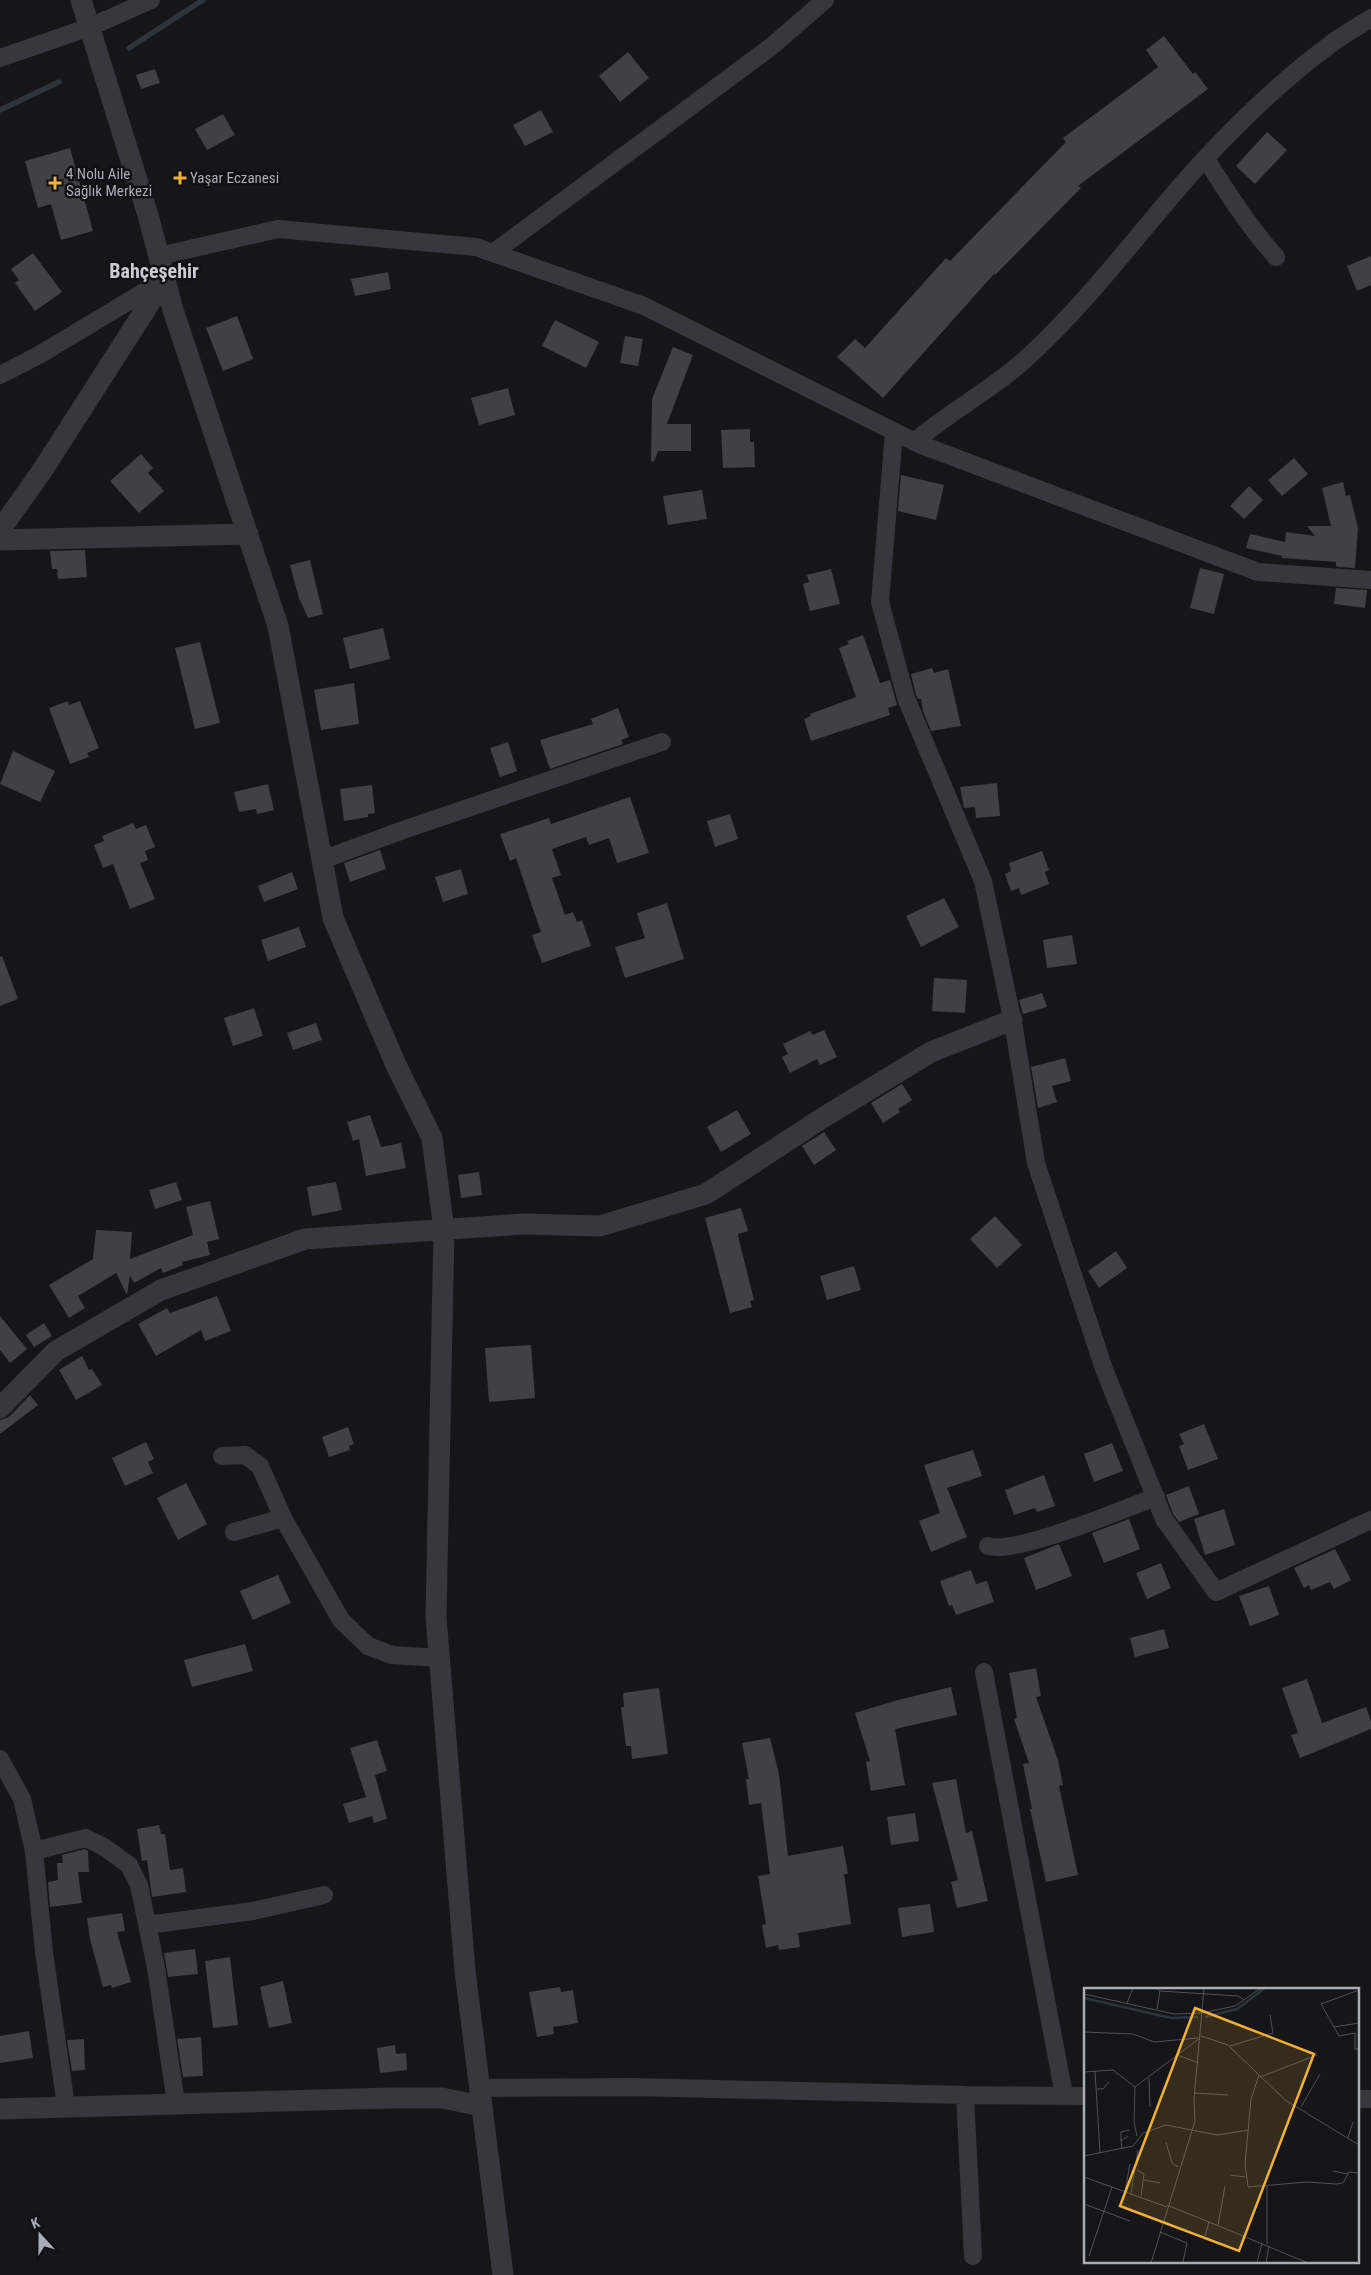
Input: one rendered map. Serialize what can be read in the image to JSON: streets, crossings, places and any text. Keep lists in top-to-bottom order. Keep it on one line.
{"districts":["Bahçeşehir"],"places":{"health":["Yaşar Eczanesi","4 Nolu Aile Sağlık Merkezi"]},"north":"top"}
